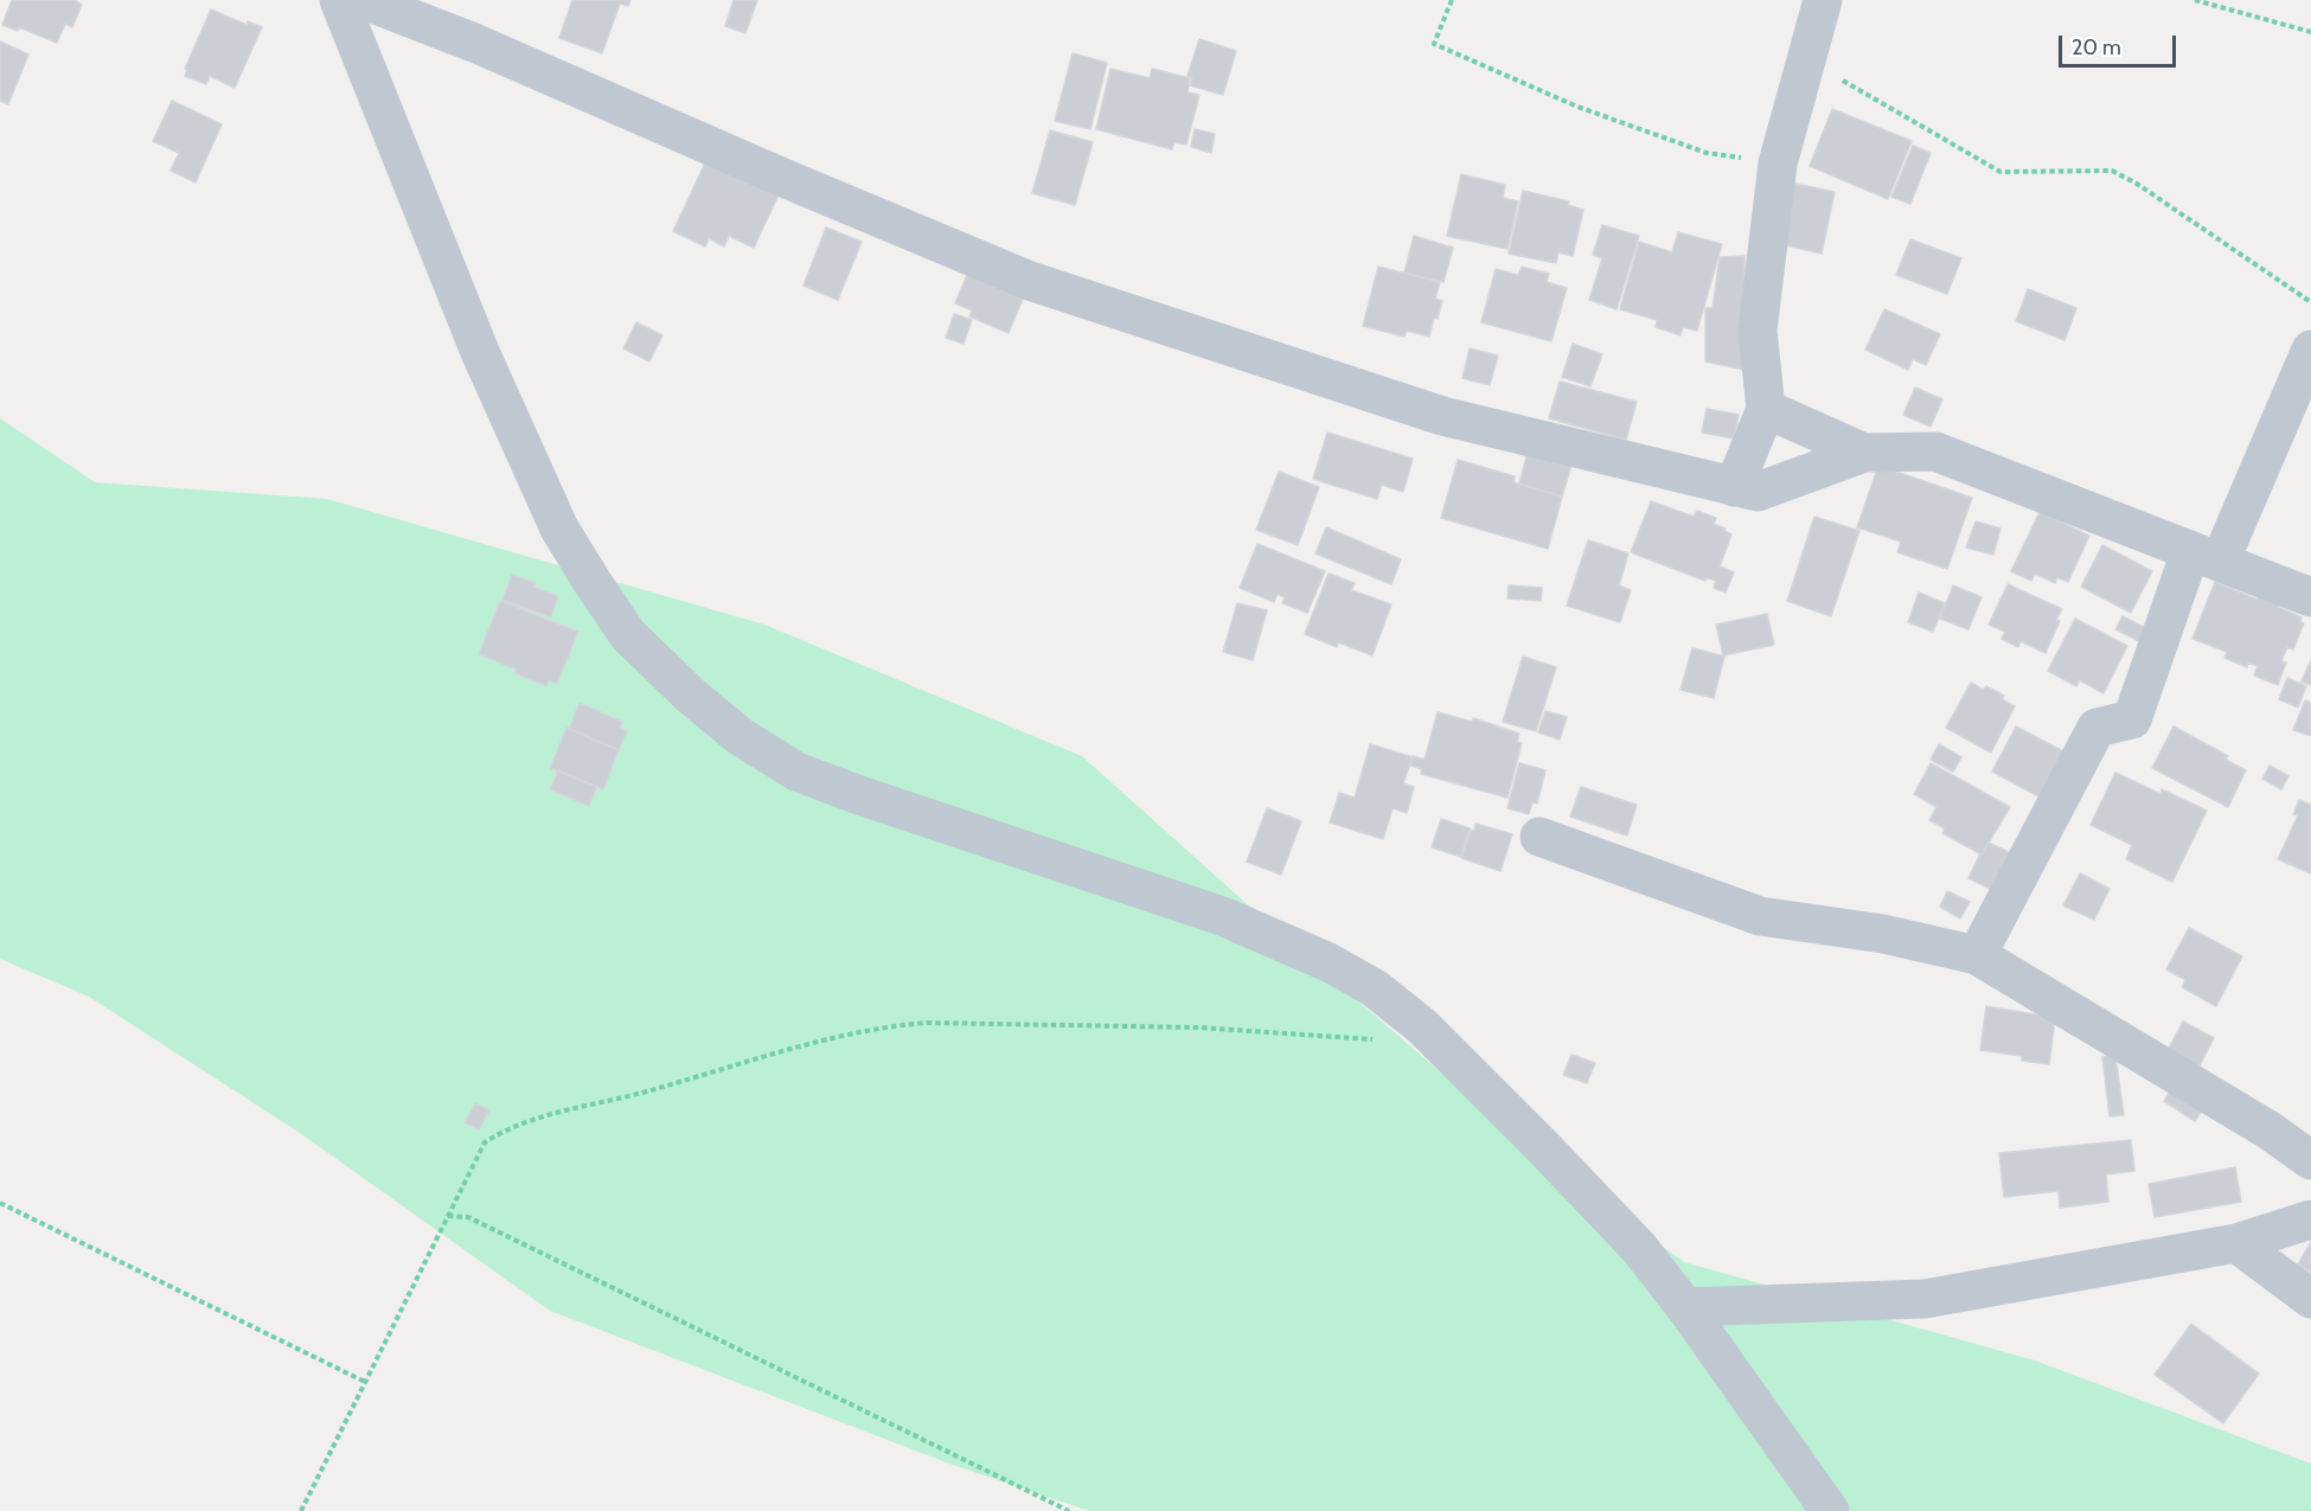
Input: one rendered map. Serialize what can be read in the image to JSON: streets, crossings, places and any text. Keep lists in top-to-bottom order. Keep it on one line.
{"scale_bar":"20 m"}
